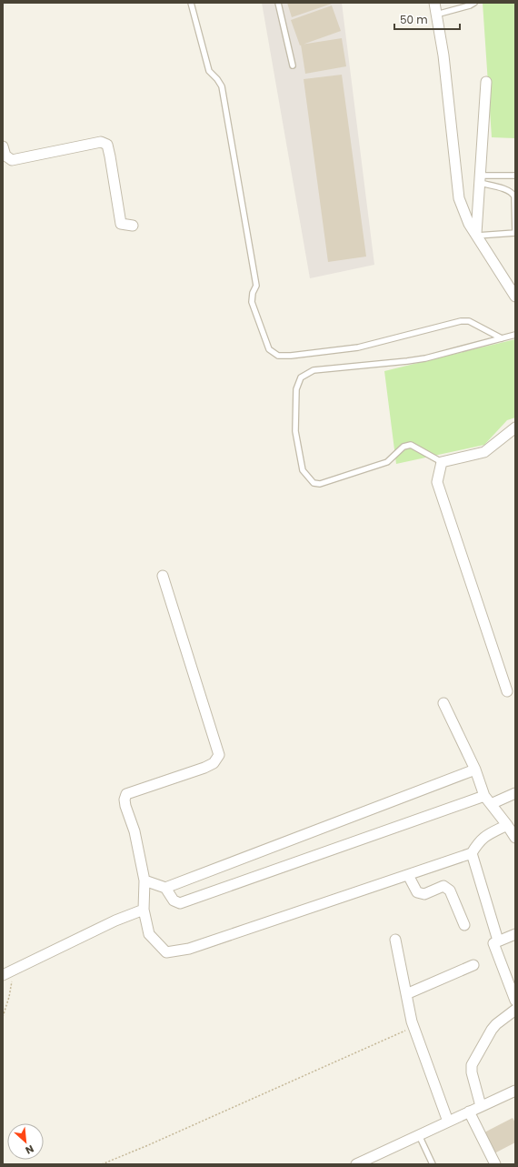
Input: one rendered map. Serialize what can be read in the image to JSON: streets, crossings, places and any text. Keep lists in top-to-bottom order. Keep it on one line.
{"scale_bar":"50 m","north":"bottom right"}
